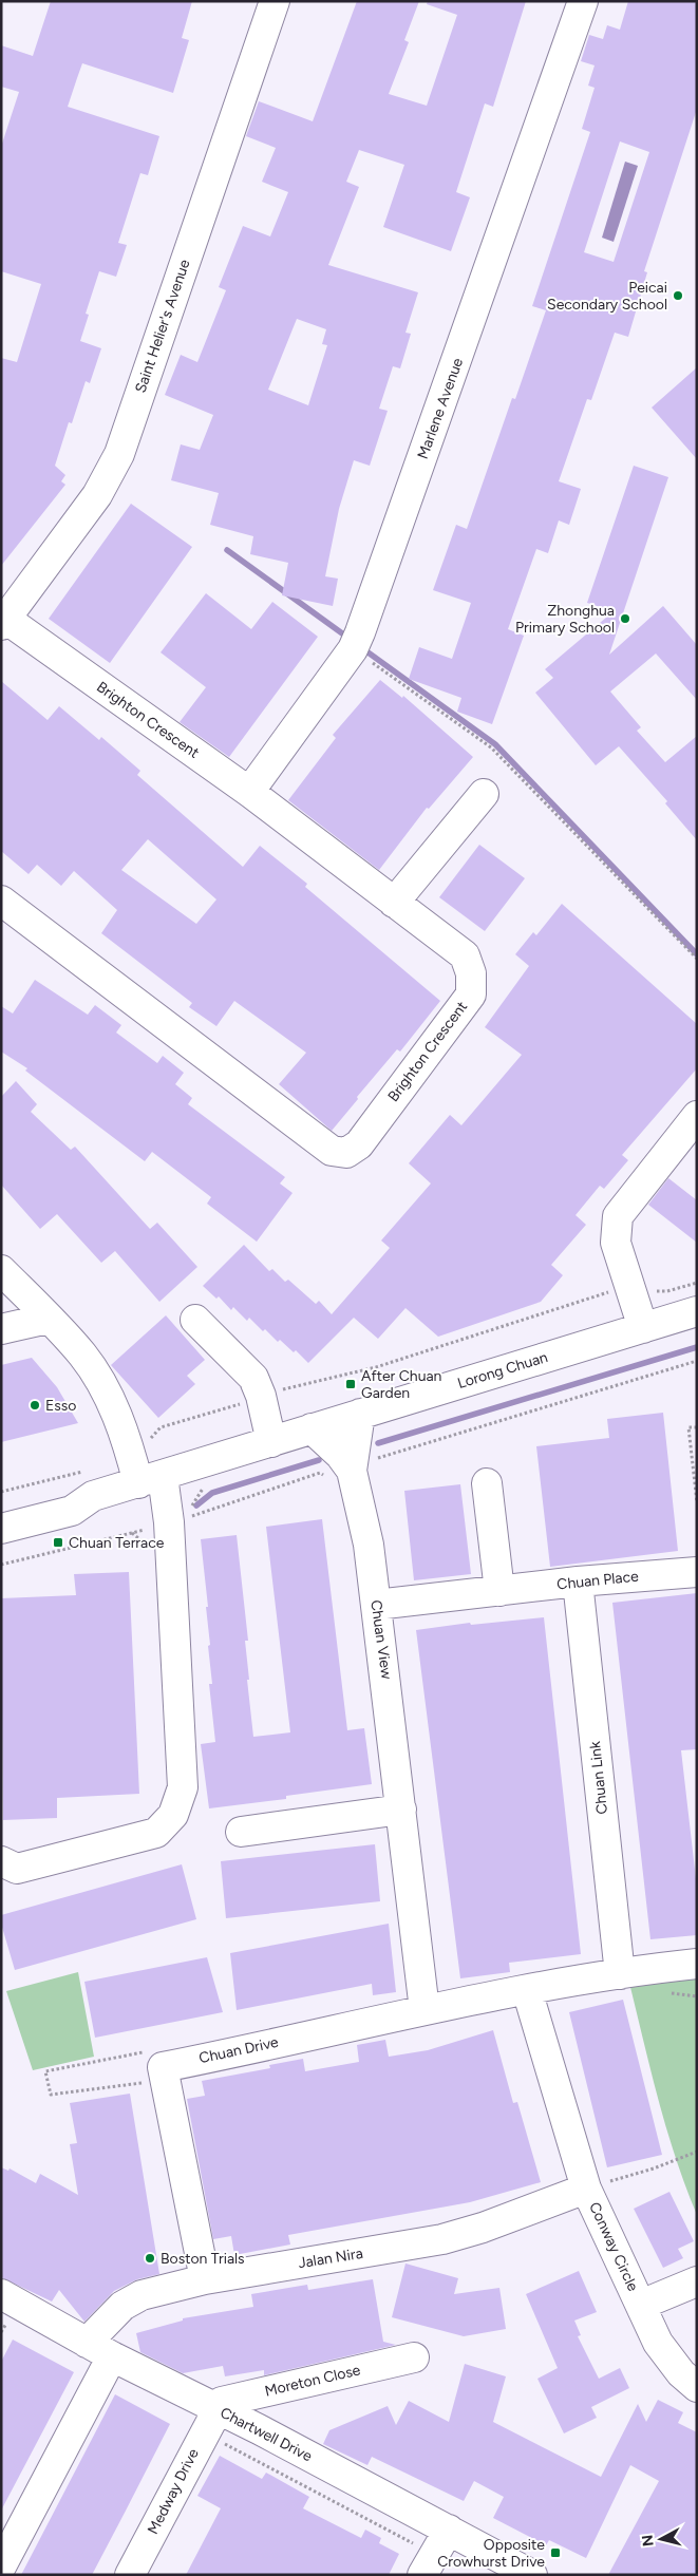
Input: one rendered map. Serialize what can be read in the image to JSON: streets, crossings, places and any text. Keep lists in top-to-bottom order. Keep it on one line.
{"streets":{"street":["Saint Helier's Avenue","Marlene Avenue","Brighton Crescent","Lorong Chuan","Chuan Place","Chuan View","Chuan Link","Chuan Drive","Conway Circle","Jalan Nira","Moreton Close","Chartwell Drive","Medway Drive"]},"crossings":[["Saint Helier's Avenue","Brighton Crescent"],["Marlene Avenue","Brighton Crescent"],["Lorong Chuan","Chuan View"],["Chuan Place","Chuan View"],["Chuan Place","Chuan Link"],["Chuan View","Chuan Drive"],["Chuan Link","Chuan Drive"],["Conway Circle","Jalan Nira"],["Jalan Nira","Chartwell Drive"],["Moreton Close","Chartwell Drive"],["Moreton Close","Medway Drive"],["Chartwell Drive","Medway Drive"]],"places":{"other":["Peicai Secondary School","Zhonghua Primary School","Esso","Boston Trials"],"transit":["After Chuan Garden","Chuan Terrace","Opposite Crowhurst Drive"]},"north":"left"}
